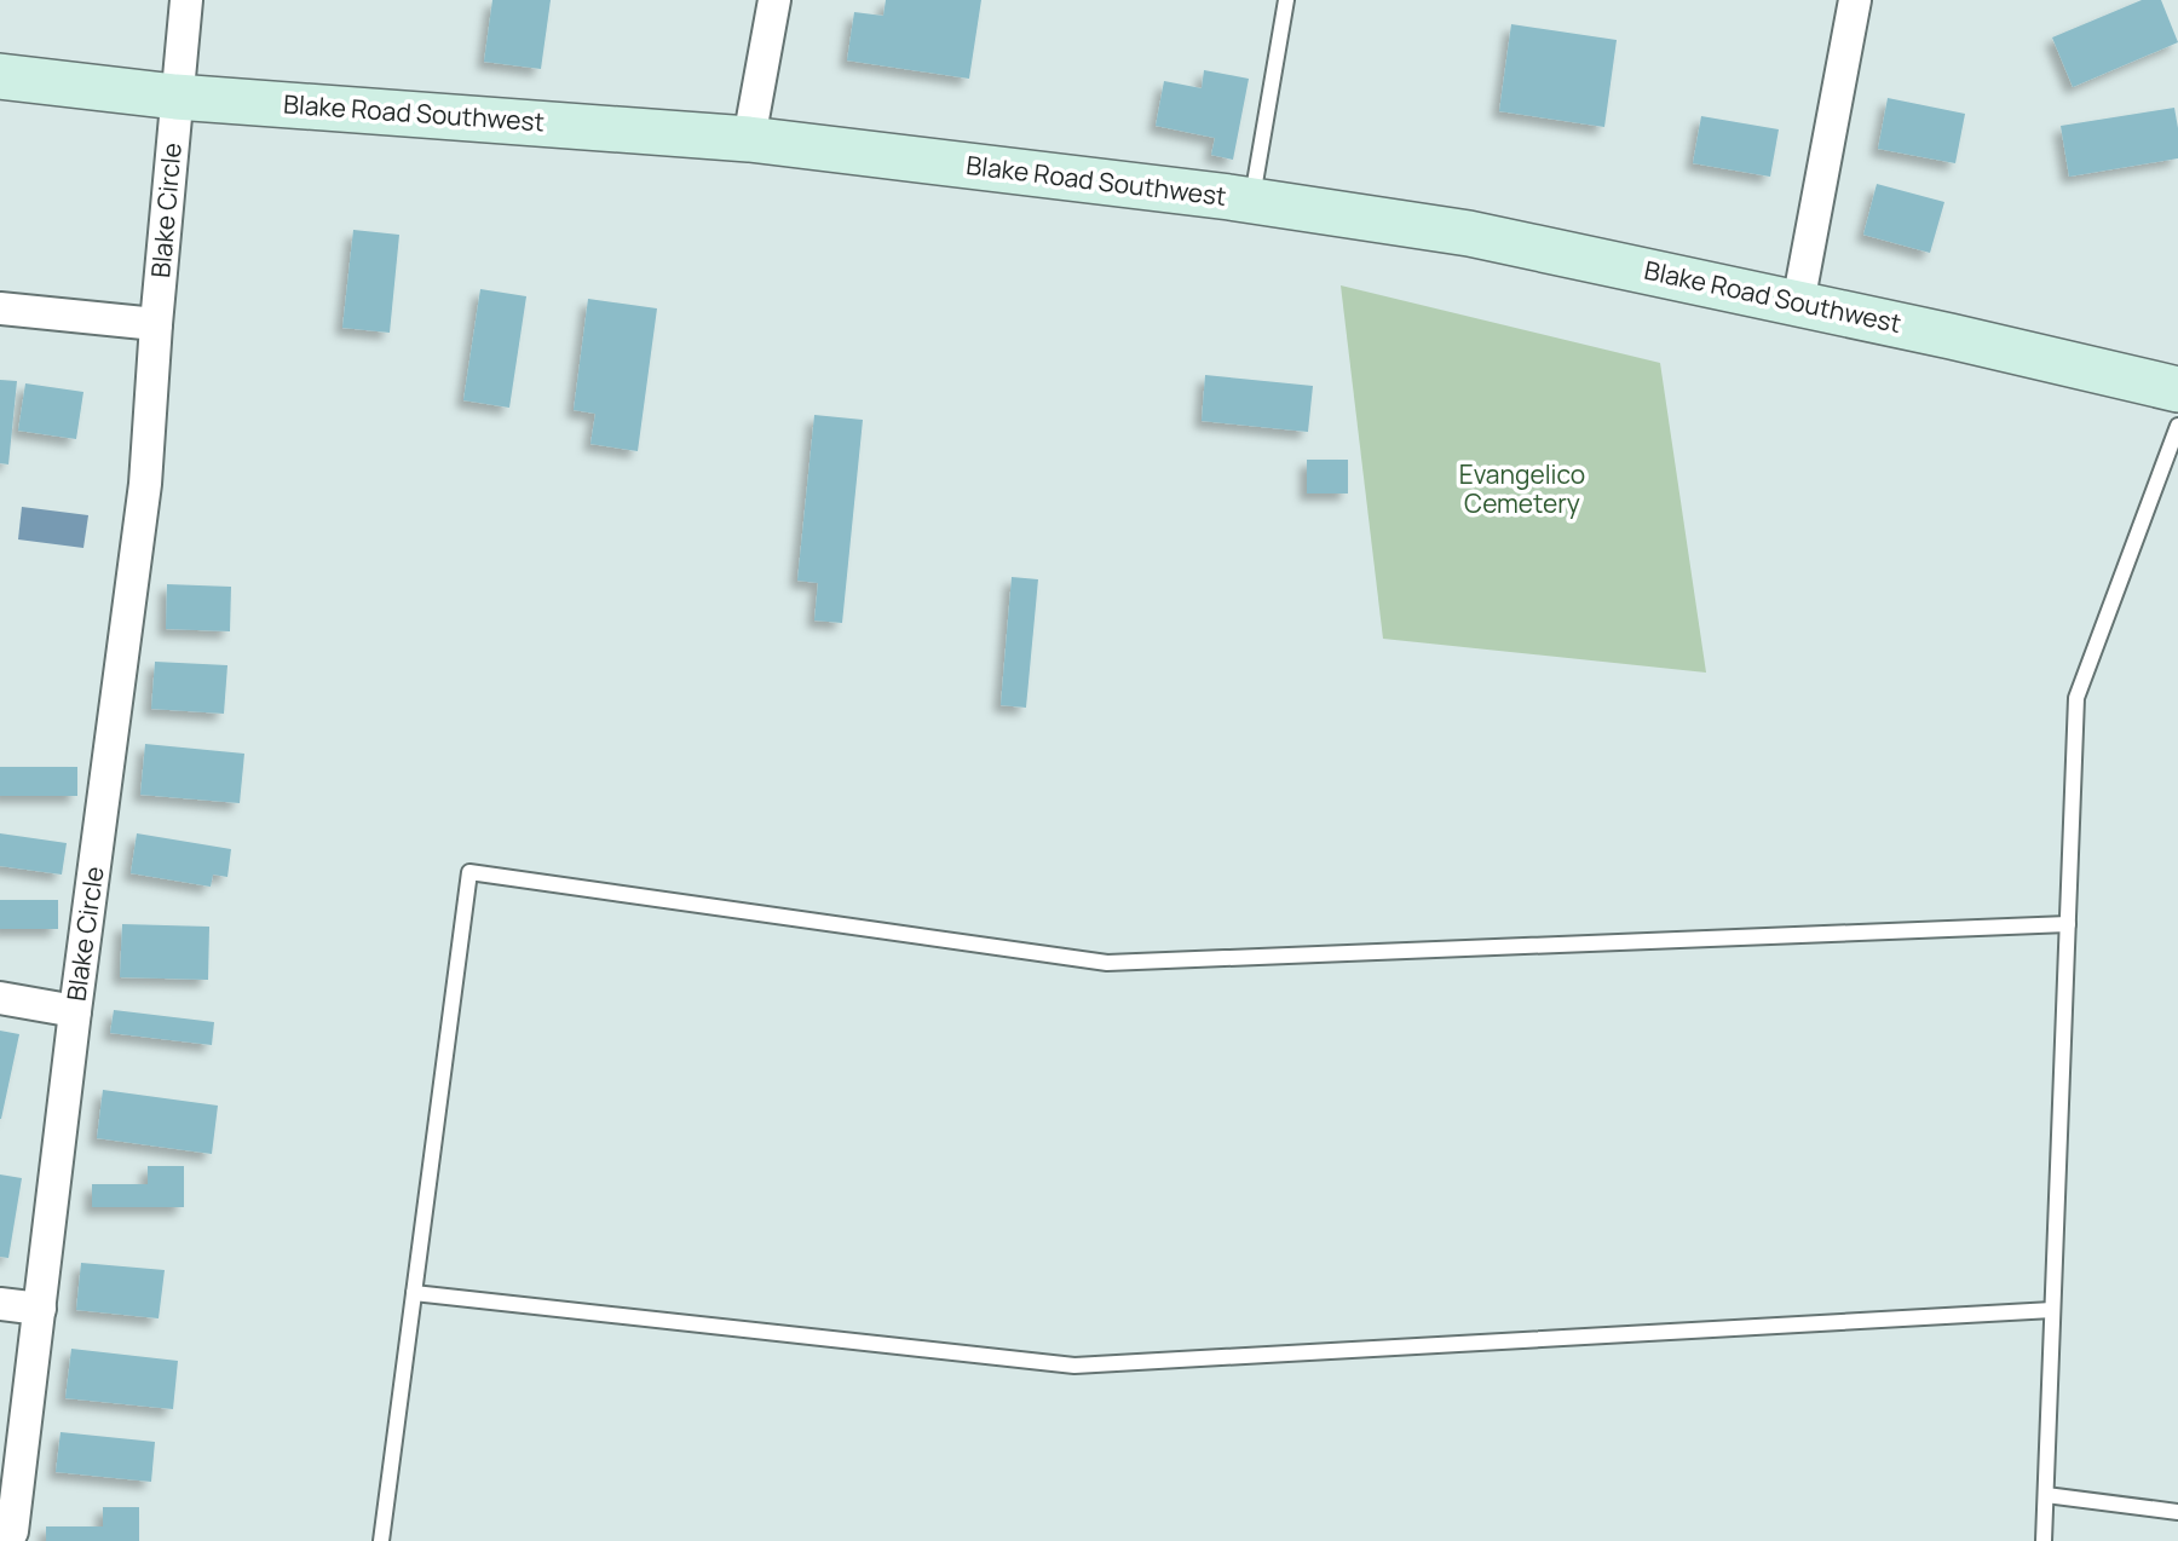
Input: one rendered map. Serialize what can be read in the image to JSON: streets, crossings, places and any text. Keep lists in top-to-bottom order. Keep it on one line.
{"streets":{"main road":["Blake Road Southwest"],"street":["Blake Circle"]},"crossings":[["Blake Road Southwest","Blake Circle"]],"parks":["Evangelico Cemetery"]}
